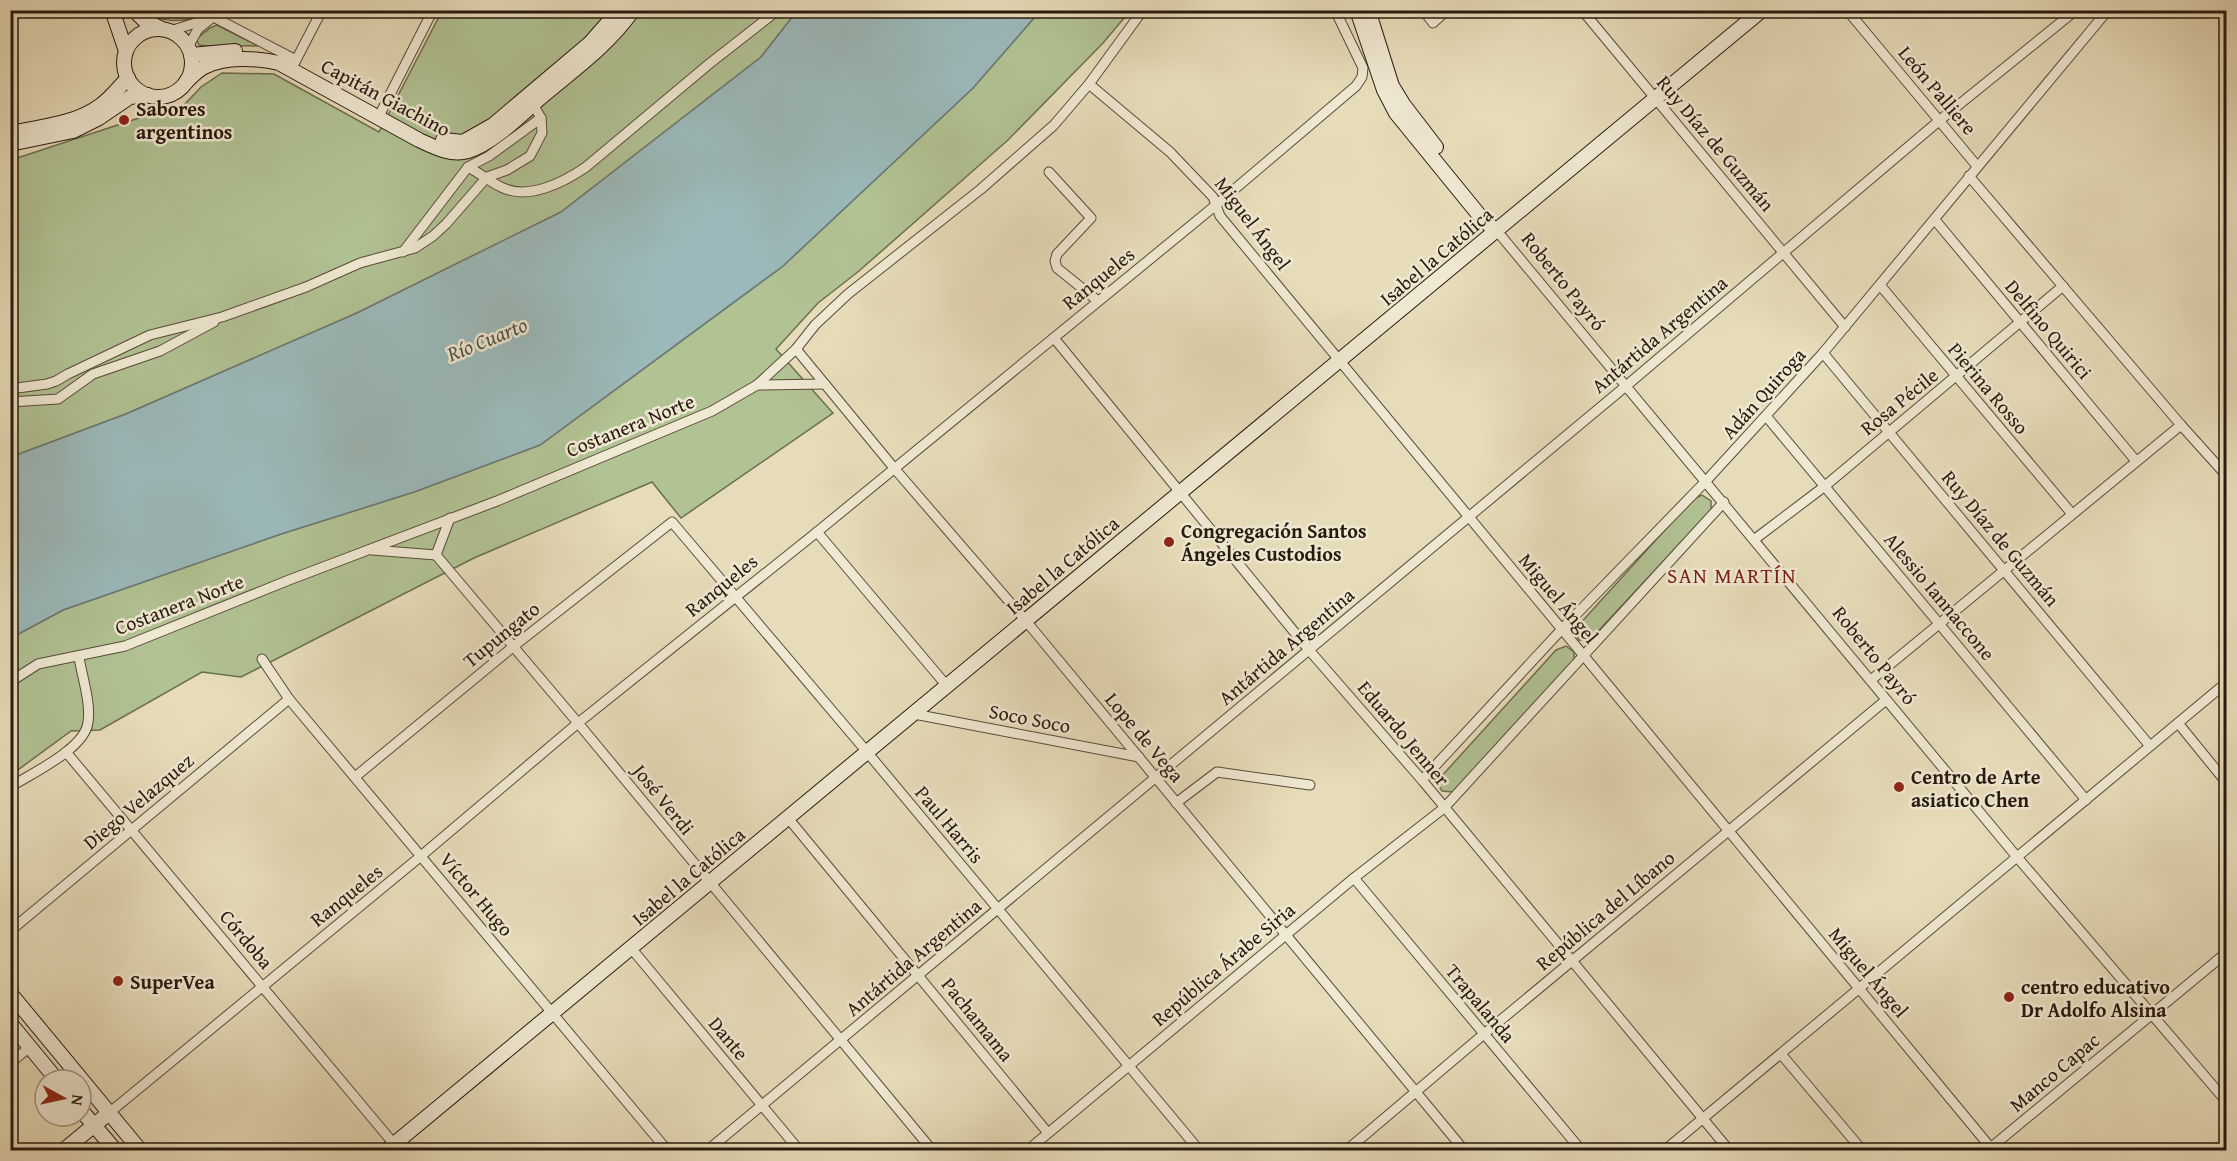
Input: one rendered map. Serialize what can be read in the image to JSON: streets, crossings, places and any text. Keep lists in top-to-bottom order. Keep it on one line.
{"streets":{"main road":["Capitán Giachino","Isabel la Católica","Roberto Payró"],"street":["León Palliere","Ruy Díaz de Guzmán","Miguel Ángel","Ranqueles","Delfino Quirici","Antártida Argentina","Pierina Rosso","Adán Quiroga","Rosa Pécile","Costanera Norte","Alessio Iannaccone","Tupungato","Soco Soco","Eduardo Jenner","Lope de Vega","José Verdi","Diego Velazquez","Paul Harris","Víctor Hugo","República del Líbano","Córdoba","República Árabe Siria","Trapalanda","Pachamama","Dante","Manco Capac"]},"crossings":[["León Palliere","Antártida Argentina"],["León Palliere","Adán Quiroga"],["Ruy Díaz de Guzmán","Isabel la Católica"],["Ruy Díaz de Guzmán","Antártida Argentina"],["Ruy Díaz de Guzmán","Adán Quiroga"],["Ruy Díaz de Guzmán","Rosa Pécile"],["Miguel Ángel","Isabel la Católica"],["Miguel Ángel","Ranqueles"],["Miguel Ángel","Antártida Argentina"],["Miguel Ángel","Adán Quiroga"],["Miguel Ángel","Costanera Norte"],["Miguel Ángel","República del Líbano"],["Miguel Ángel","Manco Capac"],["Isabel la Católica","Roberto Payró"],["Isabel la Católica","Soco Soco"],["Isabel la Católica","Eduardo Jenner"],["Isabel la Católica","Lope de Vega"],["Isabel la Católica","José Verdi"],["Isabel la Católica","Paul Harris"],["Isabel la Católica","Víctor Hugo"],["Isabel la Católica","Córdoba"],["Isabel la Católica","Pachamama"],["Isabel la Católica","Dante"],["Ranqueles","Eduardo Jenner"],["Ranqueles","Lope de Vega"],["Ranqueles","José Verdi"],["Ranqueles","Paul Harris"],["Ranqueles","Víctor Hugo"],["Ranqueles","Córdoba"],["Roberto Payró","Antártida Argentina"],["Roberto Payró","Adán Quiroga"],["Roberto Payró","Rosa Pécile"],["Roberto Payró","República del Líbano"],["Roberto Payró","Manco Capac"],["Delfino Quirici","Adán Quiroga"],["Delfino Quirici","Rosa Pécile"],["Antártida Argentina","Eduardo Jenner"],["Antártida Argentina","Lope de Vega"],["Antártida Argentina","José Verdi"],["Antártida Argentina","Paul Harris"],["Antártida Argentina","Pachamama"],["Antártida Argentina","Dante"],["Pierina Rosso","Adán Quiroga"],["Pierina Rosso","Rosa Pécile"],["Adán Quiroga","Alessio Iannaccone"],["Adán Quiroga","Eduardo Jenner"],["Rosa Pécile","Alessio Iannaccone"],["Costanera Norte","Lope de Vega"],["Tupungato","José Verdi"],["Tupungato","Paul Harris"],["Tupungato","Víctor Hugo"],["Soco Soco","Lope de Vega"],["Eduardo Jenner","República del Líbano"],["Eduardo Jenner","República Árabe Siria"],["Lope de Vega","República del Líbano"],["Lope de Vega","República Árabe Siria"],["Diego Velazquez","Víctor Hugo"],["Diego Velazquez","Córdoba"],["Paul Harris","República Árabe Siria"],["República del Líbano","Trapalanda"],["República Árabe Siria","Trapalanda"],["República Árabe Siria","Pachamama"]],"districts":["SAN MARTÍN"],"water":["Río Cuarto"],"places":["Sabores argentinos","Congregación Santos Ángeles Custodios","Centro de Arte asiatico Chen","SuperVea","centro educativo Dr Adolfo Alsina"],"north":"right"}
